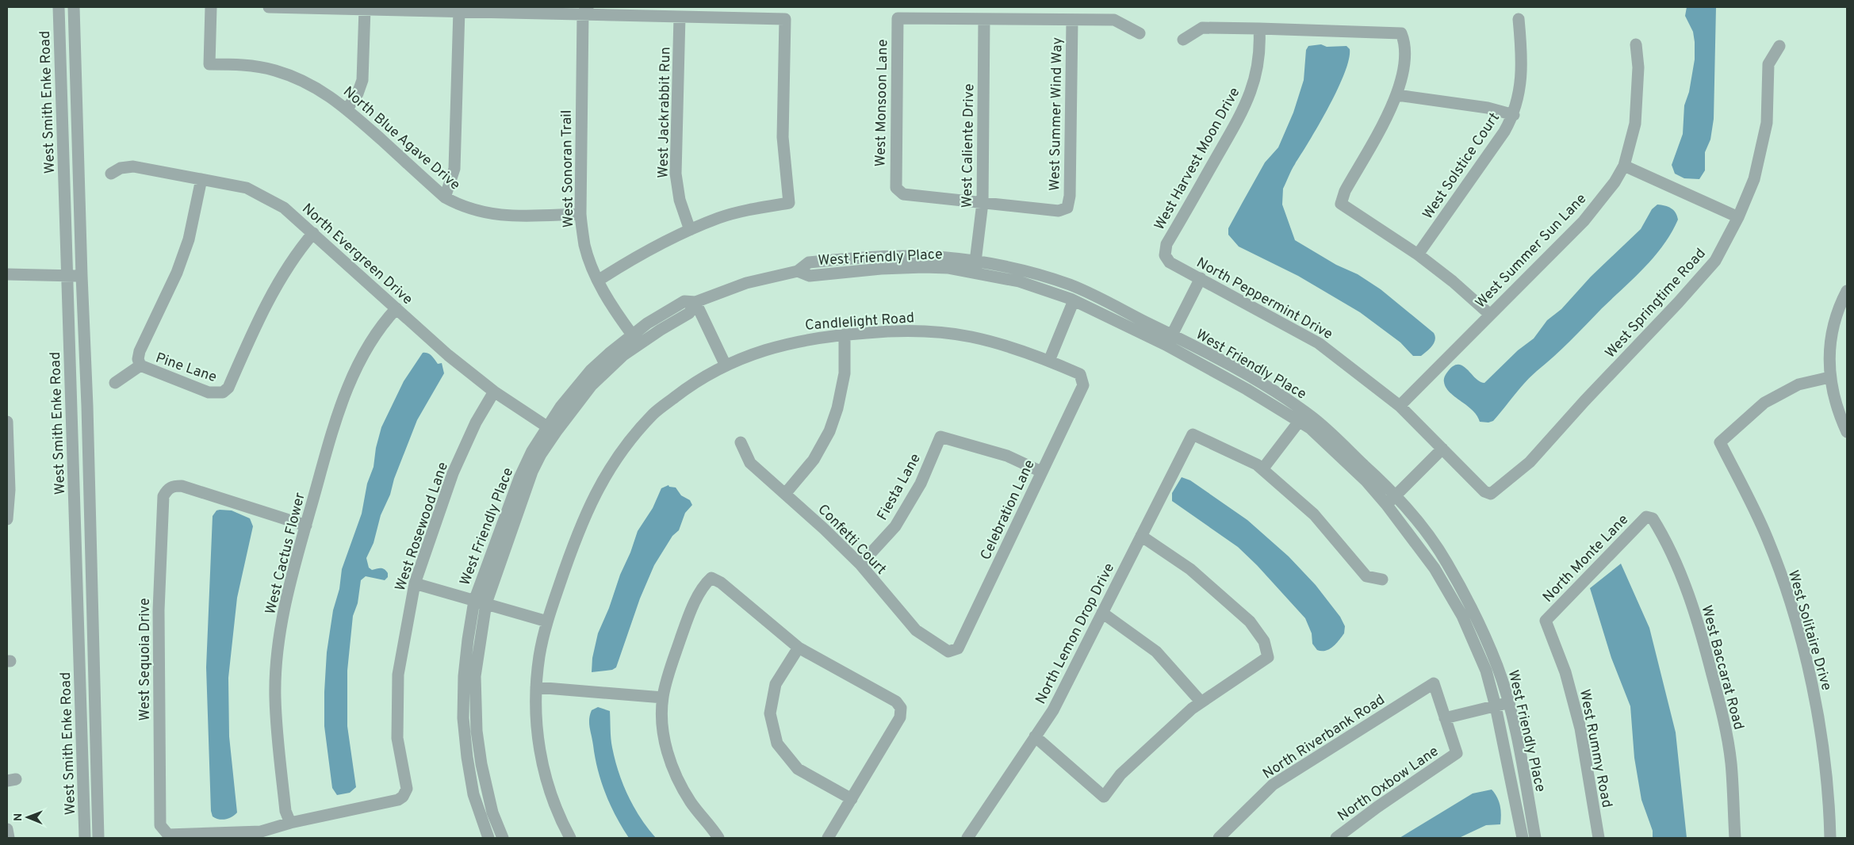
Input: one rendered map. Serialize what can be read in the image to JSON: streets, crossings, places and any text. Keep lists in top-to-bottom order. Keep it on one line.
{"streets":{"street":["West Smith Enke Road","West Monsoon Lane","West Jackrabbit Run","West Summer Wind Way","North Blue Agave Drive","West Caliente Drive","West Harvest Moon Drive","West Solstice Court","West Sonoran Trail","West Summer Sun Lane","North Evergreen Drive","West Friendly Place","North Peppermint Drive","West Springtime Road","Candlelight Road","Pine Lane","Fiesta Lane","Celebration Lane","West Rosewood Lane","Confetti Court","West Cactus Flower","North Monte Lane","West Solitaire Drive","North Lemon Drop Drive","West Sequoia Drive","West Baccarat Road","North Riverbank Road","West Rummy Road","North Oxbow Lane"]},"crossings":[["West Monsoon Lane","West Summer Wind Way"],["West Monsoon Lane","West Caliente Drive"],["West Summer Wind Way","West Caliente Drive"],["North Blue Agave Drive","West Sonoran Trail"],["West Caliente Drive","West Friendly Place"],["West Harvest Moon Drive","North Peppermint Drive"],["West Sonoran Trail","West Friendly Place"],["West Summer Sun Lane","North Peppermint Drive"],["North Evergreen Drive","West Friendly Place"],["North Evergreen Drive","Pine Lane"],["North Evergreen Drive","West Rosewood Lane"],["North Evergreen Drive","West Cactus Flower"],["North Peppermint Drive","West Springtime Road"],["Candlelight Road","Celebration Lane"],["Fiesta Lane","Celebration Lane"],["Fiesta Lane","Confetti Court"],["Celebration Lane","Confetti Court"],["West Rosewood Lane","West Cactus Flower"],["West Rosewood Lane","West Sequoia Drive"],["West Cactus Flower","West Sequoia Drive"],["North Monte Lane","West Baccarat Road"],["North Monte Lane","West Rummy Road"],["North Riverbank Road","North Oxbow Lane"]],"north":"left"}
